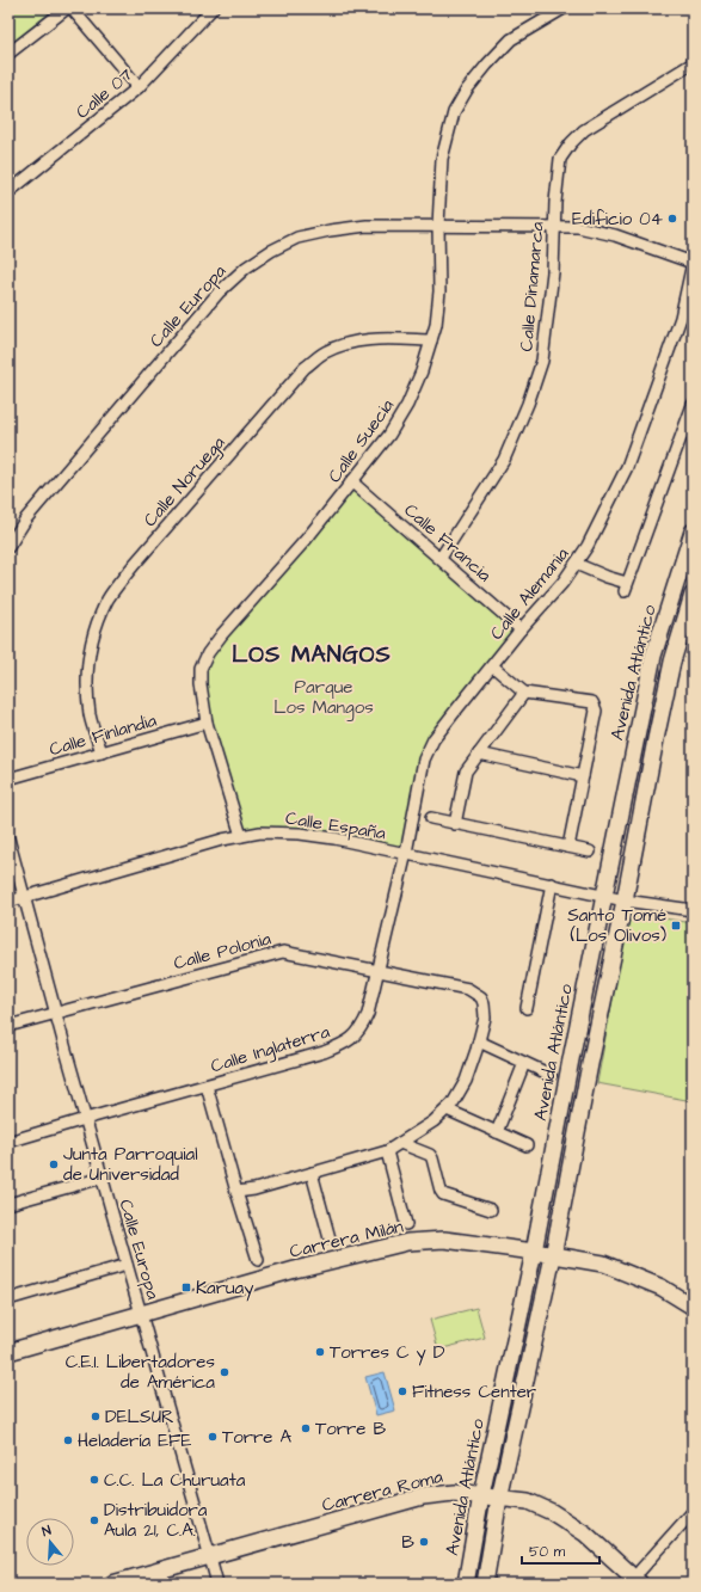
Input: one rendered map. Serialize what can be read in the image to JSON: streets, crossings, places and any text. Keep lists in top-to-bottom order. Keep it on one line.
{"streets":{"main road":["Avenida Atlántico","Carrera Milán","Carrera Roma"],"street":["Calle 07","Calle Dinamarca","Calle Europa","Calle Suecia","Calle Noruega","Calle Francia","Calle Alemania","Calle Finlandia","Calle España","Calle Polonia","Calle Inglaterra"]},"crossings":[["Calle Dinamarca","Calle Europa"],["Calle Dinamarca","Calle Francia"],["Calle Europa","Calle Suecia"],["Calle Europa","Calle Alemania"],["Calle Europa","Calle España"],["Calle Europa","Calle Polonia"],["Calle Europa","Calle Inglaterra"],["Calle Europa","Carrera Milán"],["Calle Europa","Carrera Roma"],["Calle Suecia","Calle Noruega"],["Calle Suecia","Calle Francia"],["Calle Suecia","Calle Finlandia"],["Calle Suecia","Calle España"],["Calle Noruega","Calle Finlandia"],["Calle Francia","Calle Alemania"],["Calle Alemania","Calle España"],["Calle Alemania","Calle Inglaterra"],["Avenida Atlántico","Calle España"],["Avenida Atlántico","Carrera Milán"],["Avenida Atlántico","Carrera Roma"],["Calle España","Calle Inglaterra"],["Calle Polonia","Calle Inglaterra"]],"districts":["LOS MANGOS"],"parks":["Parque Los Mangos"],"places":{"other":["Edificio 04","Junta Parroquial de Universidad","Torres C y D","C.E.I. Libertadores de América","Fitness Center","DELSUR","Torre B","Torre A","Heladería EFE","C.C. La Churuata","Distribuidora Aula 21, C.A.","B"],"transit":["Santo Tomé (Los Olivos)","Karuay"]},"scale_bar":"50 m","north":"top"}
